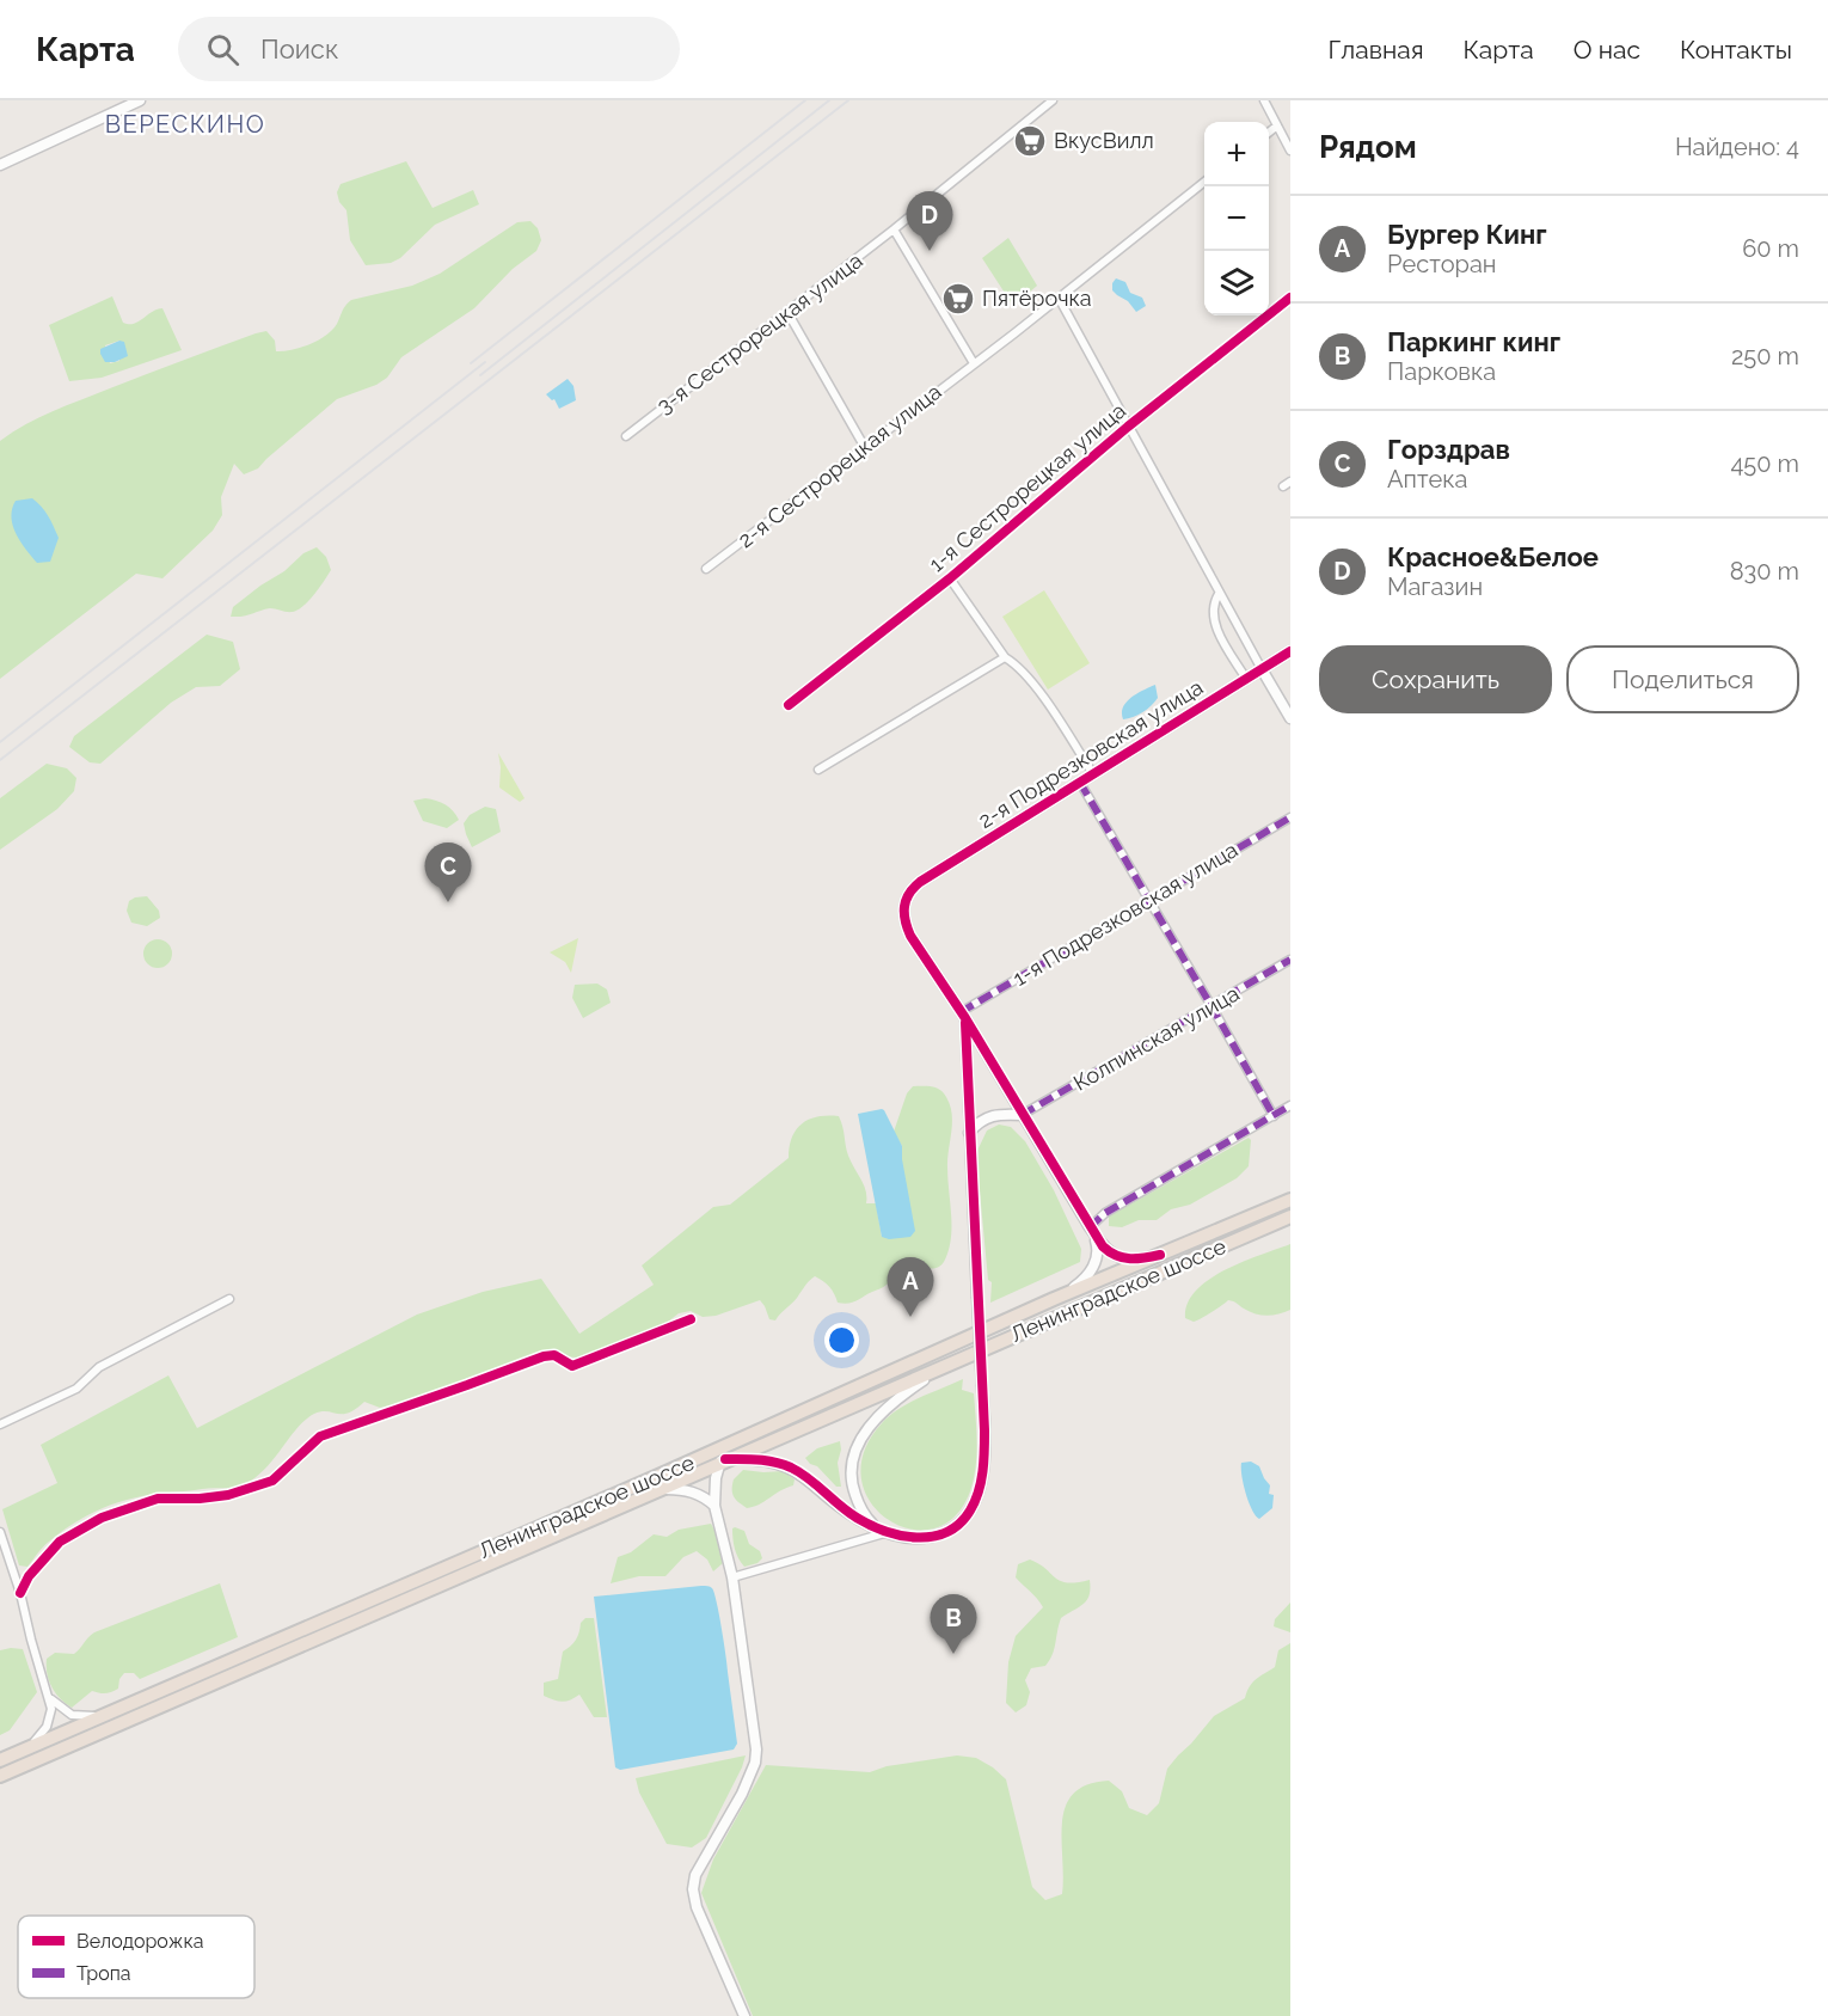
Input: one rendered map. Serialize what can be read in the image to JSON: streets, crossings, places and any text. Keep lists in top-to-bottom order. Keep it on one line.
{"streets":{"highway":["Ленинградское шоссе"],"street":["3-я Сестрорецкая улица","2-я Сестрорецкая улица","1-я Сестрорецкая улица","2-я Подрезковская улица","1-я Подрезковская улица","Колпинская улица"]},"crossings":[["2-я Подрезковская улица","1-я Подрезковская улица"]],"districts":["ВЕРЕСКИНО"],"places":{"supermarket":["ВкусВилл","Пятёрочка"]},"legend":["Велодорожка","Тропа"],"page":{"header":"Карта","search":"Поиск","nav":["Главная","Карта","О нас","Контакты"],"heading":["Рядом","Найдено: 4"],"map_buttons":["+","−"],"pins":["D","C","A","B"],"list":[{"mark":"A","name":"Бургер Кинг","note":"Ресторан","value":"60 m"},{"mark":"B","name":"Паркинг кинг","note":"Парковка","value":"250 m"},{"mark":"C","name":"Горздрав","note":"Аптека","value":"450 m"},{"mark":"D","name":"Красное&Белое","note":"Магазин","value":"830 m"}],"buttons":["Сохранить","Поделиться"]}}
